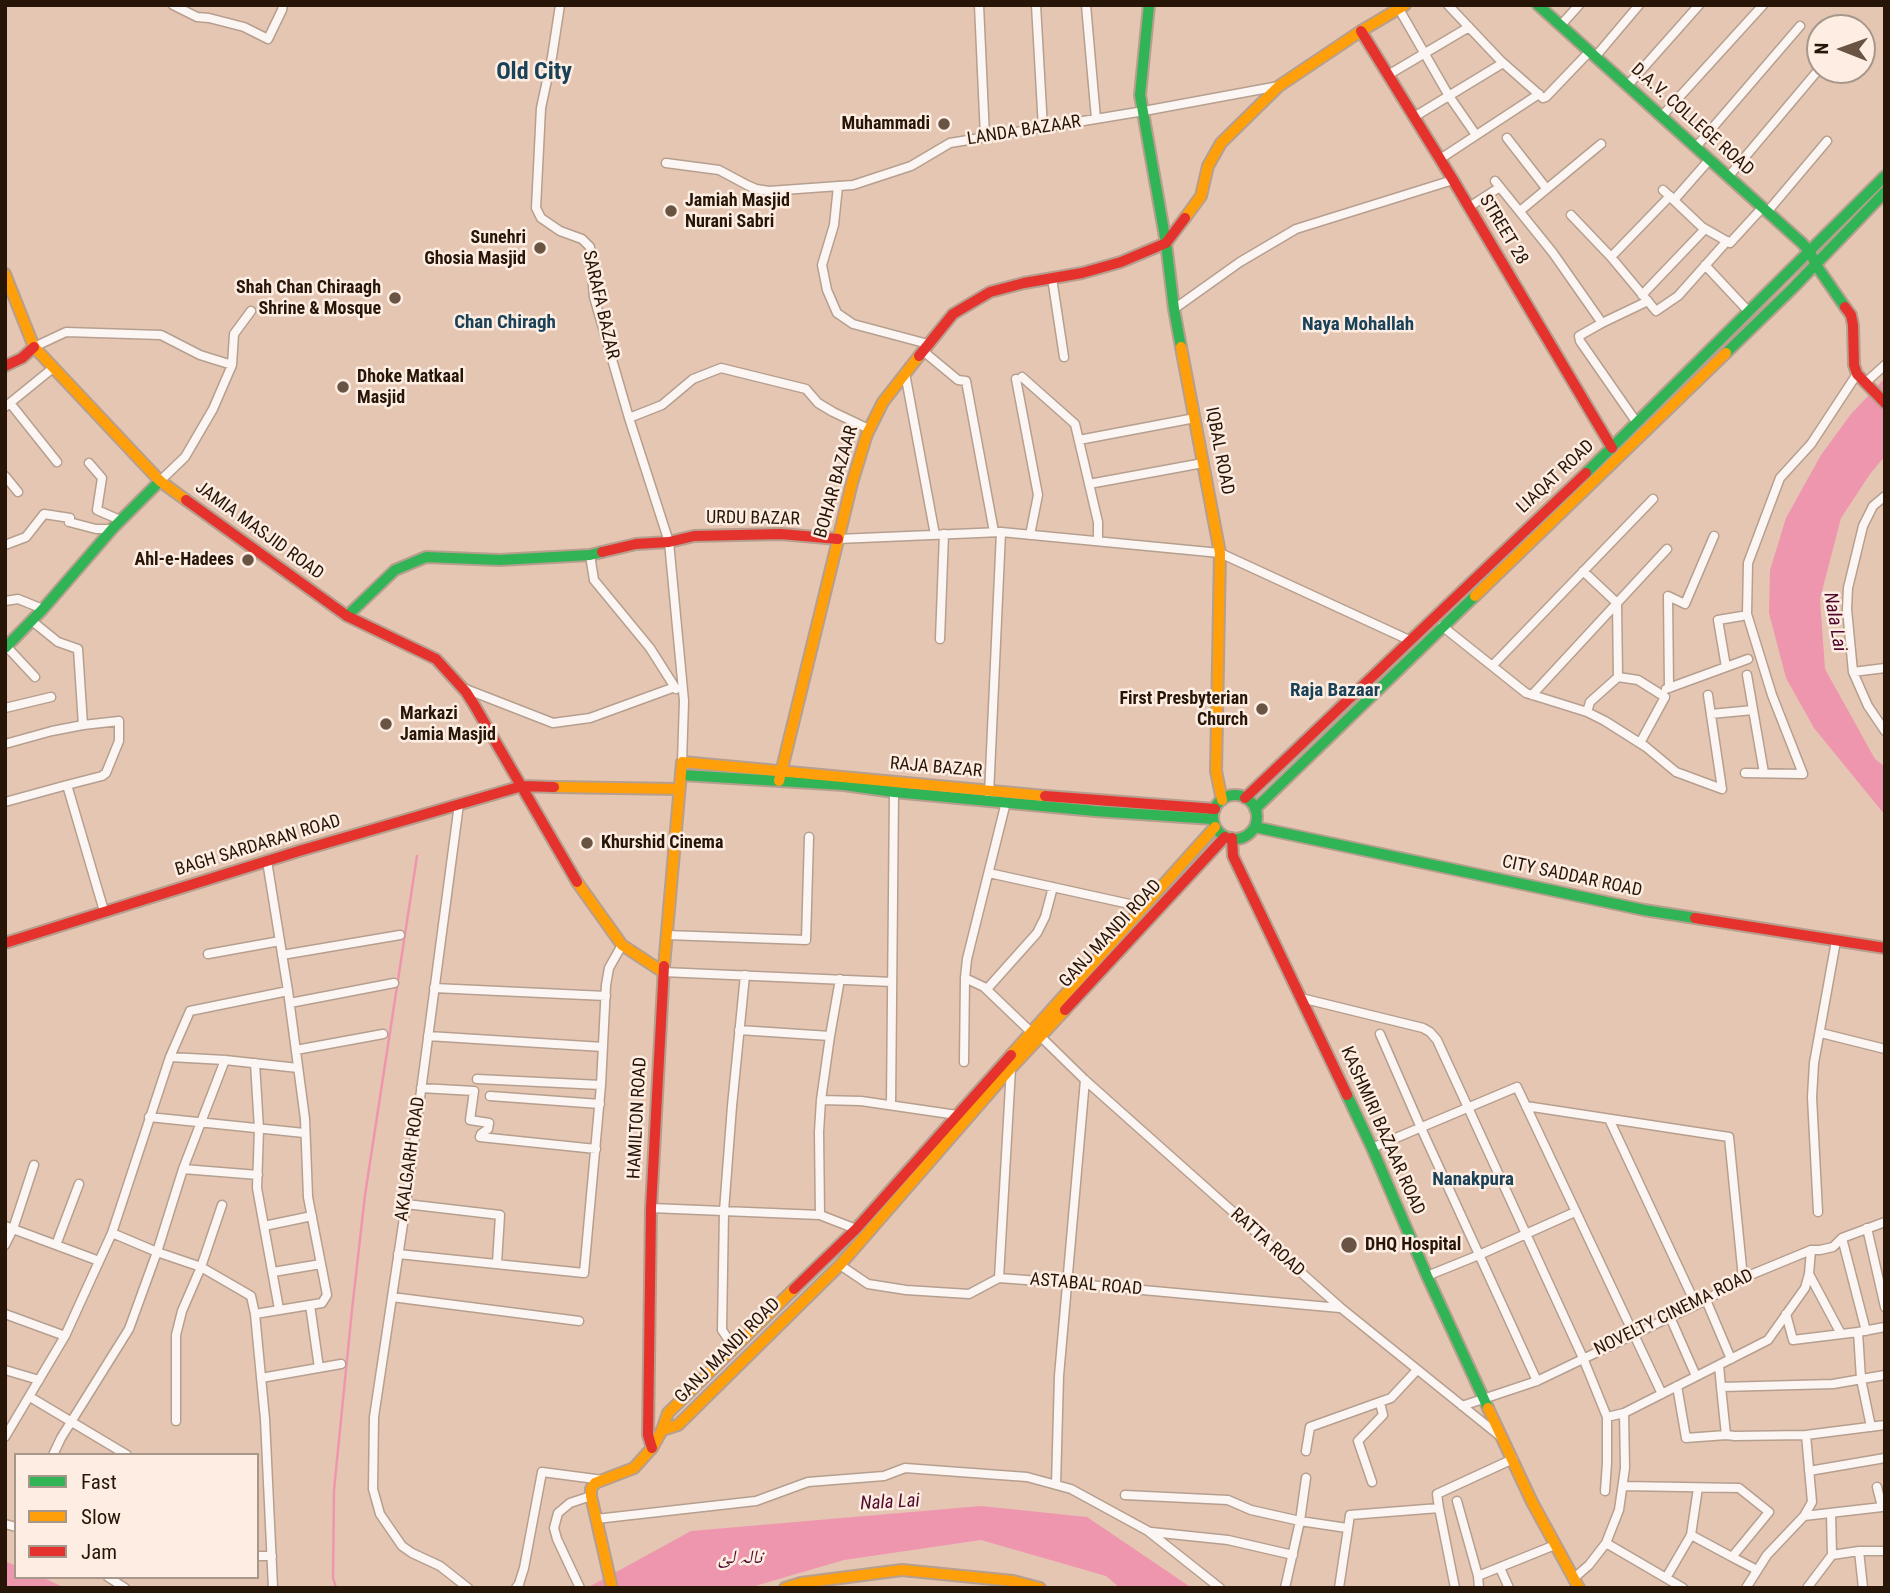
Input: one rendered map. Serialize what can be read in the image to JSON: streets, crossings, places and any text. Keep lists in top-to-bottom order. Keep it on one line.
{"streets":{"street":["D.A.V. COLLEGE ROAD","LANDA BAZAAR","STREET 28","SARAFA BAZAR","IQBAL ROAD","LIAQAT ROAD","BOHAR BAZAAR","URDU BAZAR","JAMIA MASJID ROAD","RAJA BAZAR","BAGH SARDARAN ROAD","CITY SADDAR ROAD","GANJ MANDI ROAD","HAMILTON ROAD","KASHMIRI BAZAAR ROAD","AKALGARH ROAD","RATTA ROAD","ASTABAL ROAD","NOVELTY CINEMA ROAD"]},"crossings":[["D.A.V. COLLEGE ROAD","LIAQAT ROAD"],["LANDA BAZAAR","IQBAL ROAD"],["STREET 28","LIAQAT ROAD"],["SARAFA BAZAR","URDU BAZAR"],["SARAFA BAZAR","RAJA BAZAR"],["IQBAL ROAD","LIAQAT ROAD"],["IQBAL ROAD","BOHAR BAZAAR"],["IQBAL ROAD","RAJA BAZAR"],["IQBAL ROAD","CITY SADDAR ROAD"],["IQBAL ROAD","GANJ MANDI ROAD"],["IQBAL ROAD","KASHMIRI BAZAAR ROAD"],["LIAQAT ROAD","RAJA BAZAR"],["LIAQAT ROAD","CITY SADDAR ROAD"],["LIAQAT ROAD","GANJ MANDI ROAD"],["LIAQAT ROAD","KASHMIRI BAZAAR ROAD"],["BOHAR BAZAAR","URDU BAZAR"],["BOHAR BAZAAR","RAJA BAZAR"],["URDU BAZAR","JAMIA MASJID ROAD"],["JAMIA MASJID ROAD","BAGH SARDARAN ROAD"],["RAJA BAZAR","CITY SADDAR ROAD"],["RAJA BAZAR","GANJ MANDI ROAD"],["RAJA BAZAR","KASHMIRI BAZAAR ROAD"],["BAGH SARDARAN ROAD","HAMILTON ROAD"],["BAGH SARDARAN ROAD","AKALGARH ROAD"],["CITY SADDAR ROAD","GANJ MANDI ROAD"],["CITY SADDAR ROAD","KASHMIRI BAZAAR ROAD"],["GANJ MANDI ROAD","KASHMIRI BAZAAR ROAD"],["GANJ MANDI ROAD","RATTA ROAD"],["GANJ MANDI ROAD","ASTABAL ROAD"],["KASHMIRI BAZAAR ROAD","RATTA ROAD"],["KASHMIRI BAZAAR ROAD","NOVELTY CINEMA ROAD"],["RATTA ROAD","ASTABAL ROAD"],["RATTA ROAD","NOVELTY CINEMA ROAD"]],"districts":["Old City","Chan Chiragh","Naya Mohallah","Raja Bazaar","Nanakpura"],"water":["Nala Lai","نالہ لئ"],"places":["Muhammadi","Jamiah Masjid Nurani Sabri","Sunehri Ghosia Masjid","Shah Chan Chiraagh Shrine & Mosque","Dhoke Matkaal Masjid","Ahl-e-Hadees","First Presbyterian Church","Markazi Jamia Masjid","Khurshid Cinema","DHQ Hospital"],"legend":["Fast","Slow","Jam"],"north":"left"}
